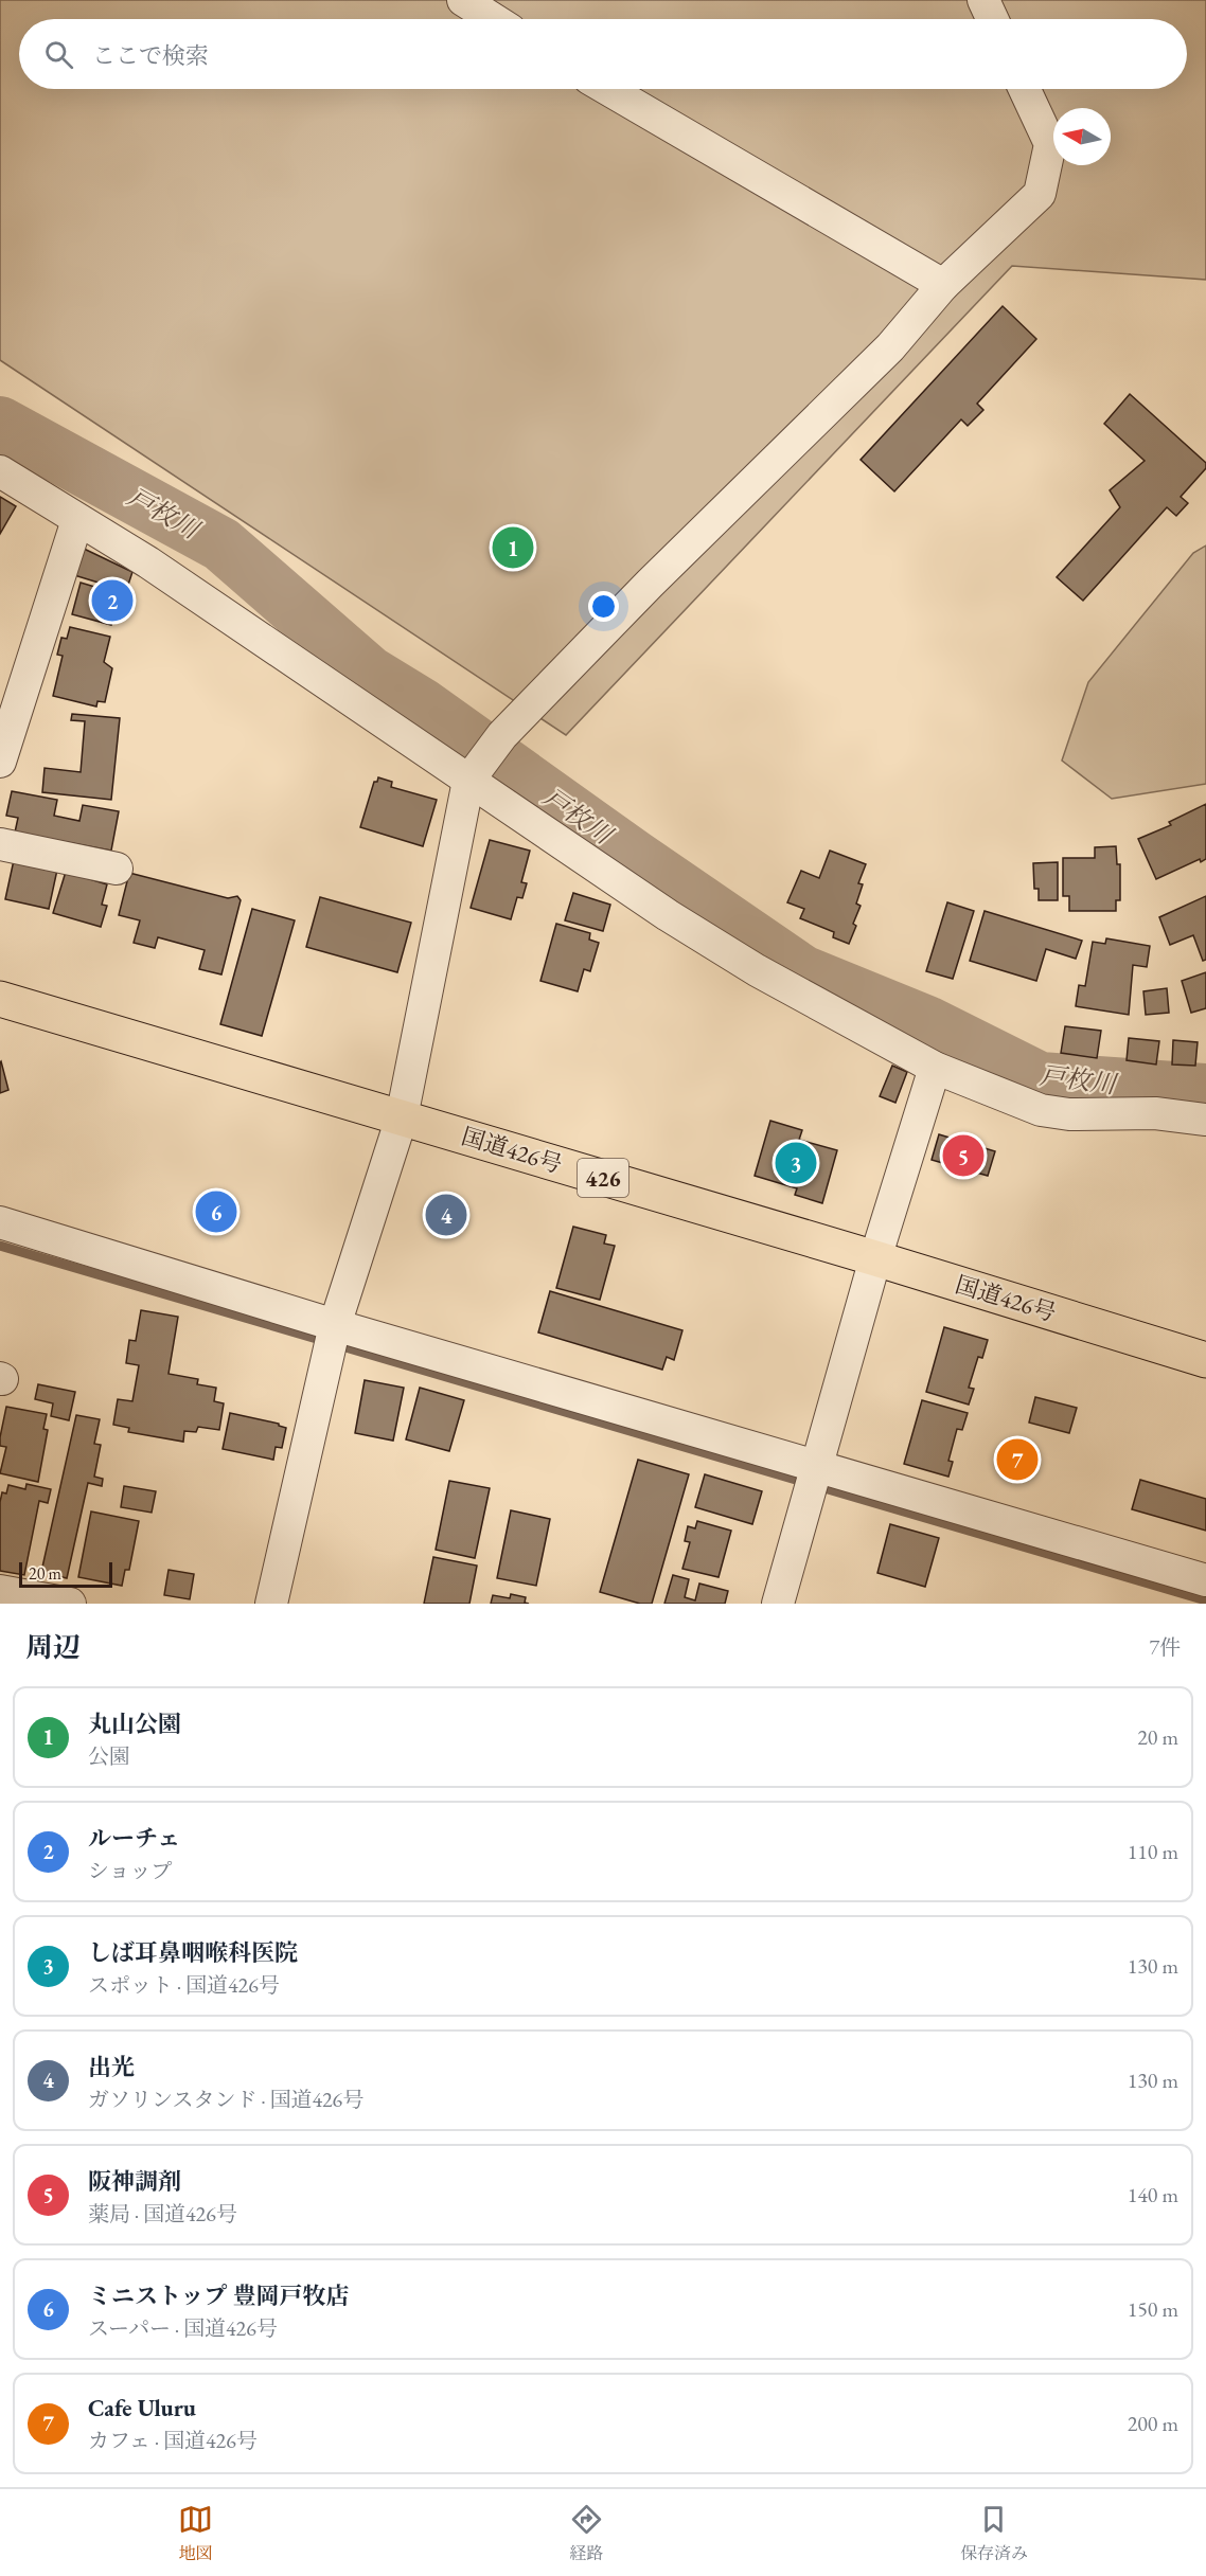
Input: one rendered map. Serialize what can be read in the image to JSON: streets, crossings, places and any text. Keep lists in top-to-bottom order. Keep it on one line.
{"streets":{"highway":["国道426号","426"]},"water":["戸枚川"],"scale_bar":"20 m","north":"left","page":{"search":"ここで検索","pins":["1","2","5","3","6","4","7"],"scale":"20 m","heading":["周辺","7件"],"list":[{"mark":"1","name":"丸山公園","note":"公園","value":"20 m"},{"mark":"2","name":"ルーチェ","note":"ショップ","value":"110 m"},{"mark":"3","name":"しば耳鼻咽喉科医院","note":"スポット · 国道426号","value":"130 m"},{"mark":"4","name":"出光","note":"ガソリンスタンド · 国道426号","value":"130 m"},{"mark":"5","name":"阪神調剤","note":"薬局 · 国道426号","value":"140 m"},{"mark":"6","name":"ミニストップ 豊岡戸牧店","note":"スーパー · 国道426号","value":"150 m"},{"mark":"7","name":"Cafe Uluru","note":"カフェ · 国道426号","value":"200 m"}],"nav":["地図","経路","保存済み"]}}
